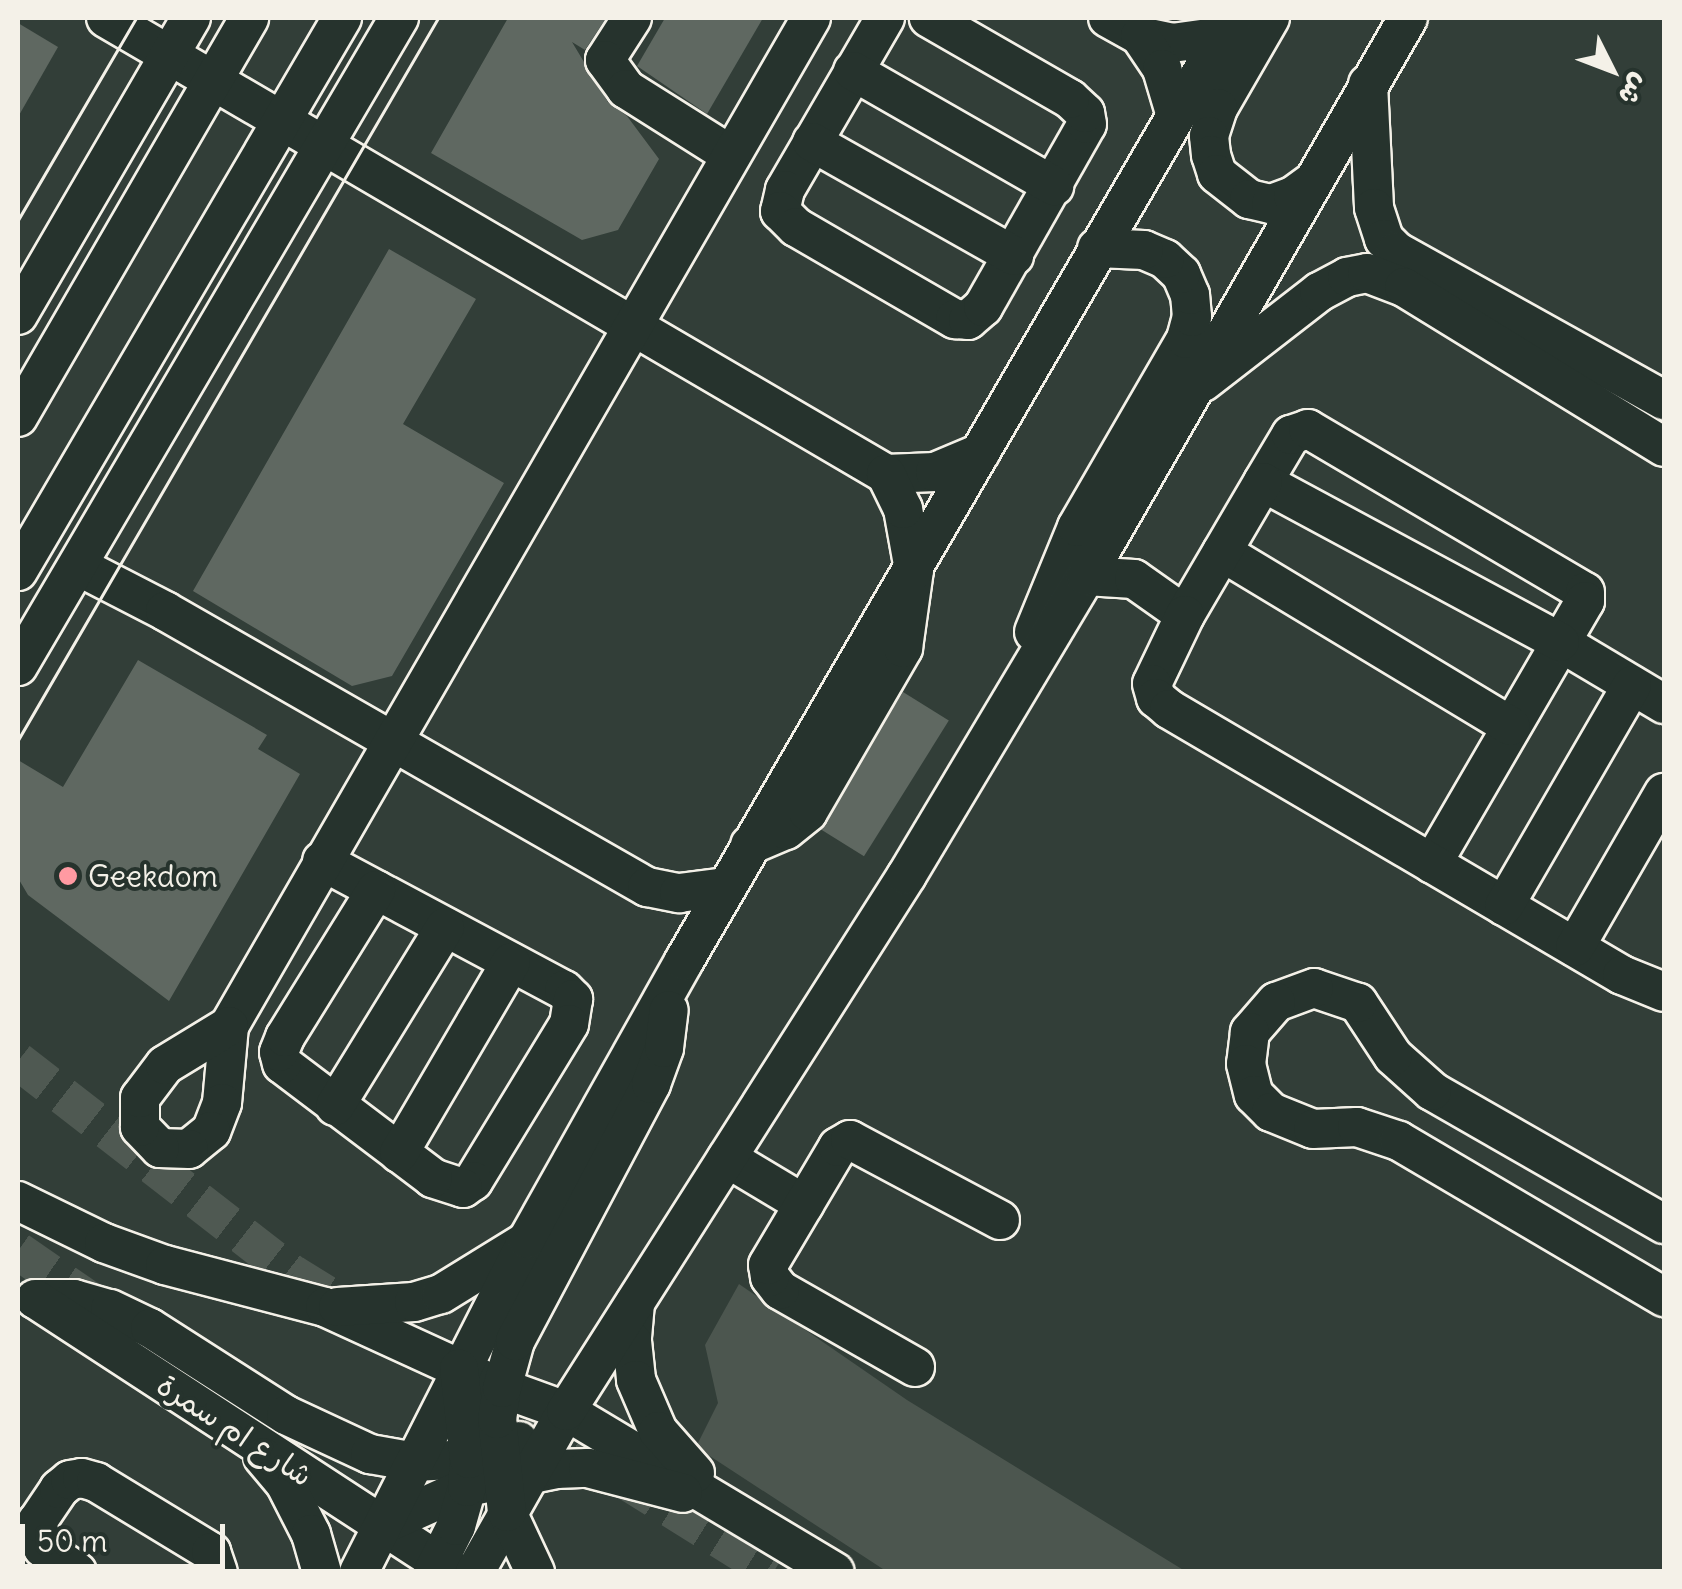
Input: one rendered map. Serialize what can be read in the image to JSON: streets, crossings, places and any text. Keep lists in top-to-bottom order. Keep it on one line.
{"streets":{"street":["شارع ام سمرة"]},"places":["Geekdom"],"scale_bar":"50 m","north":"bottom right"}
